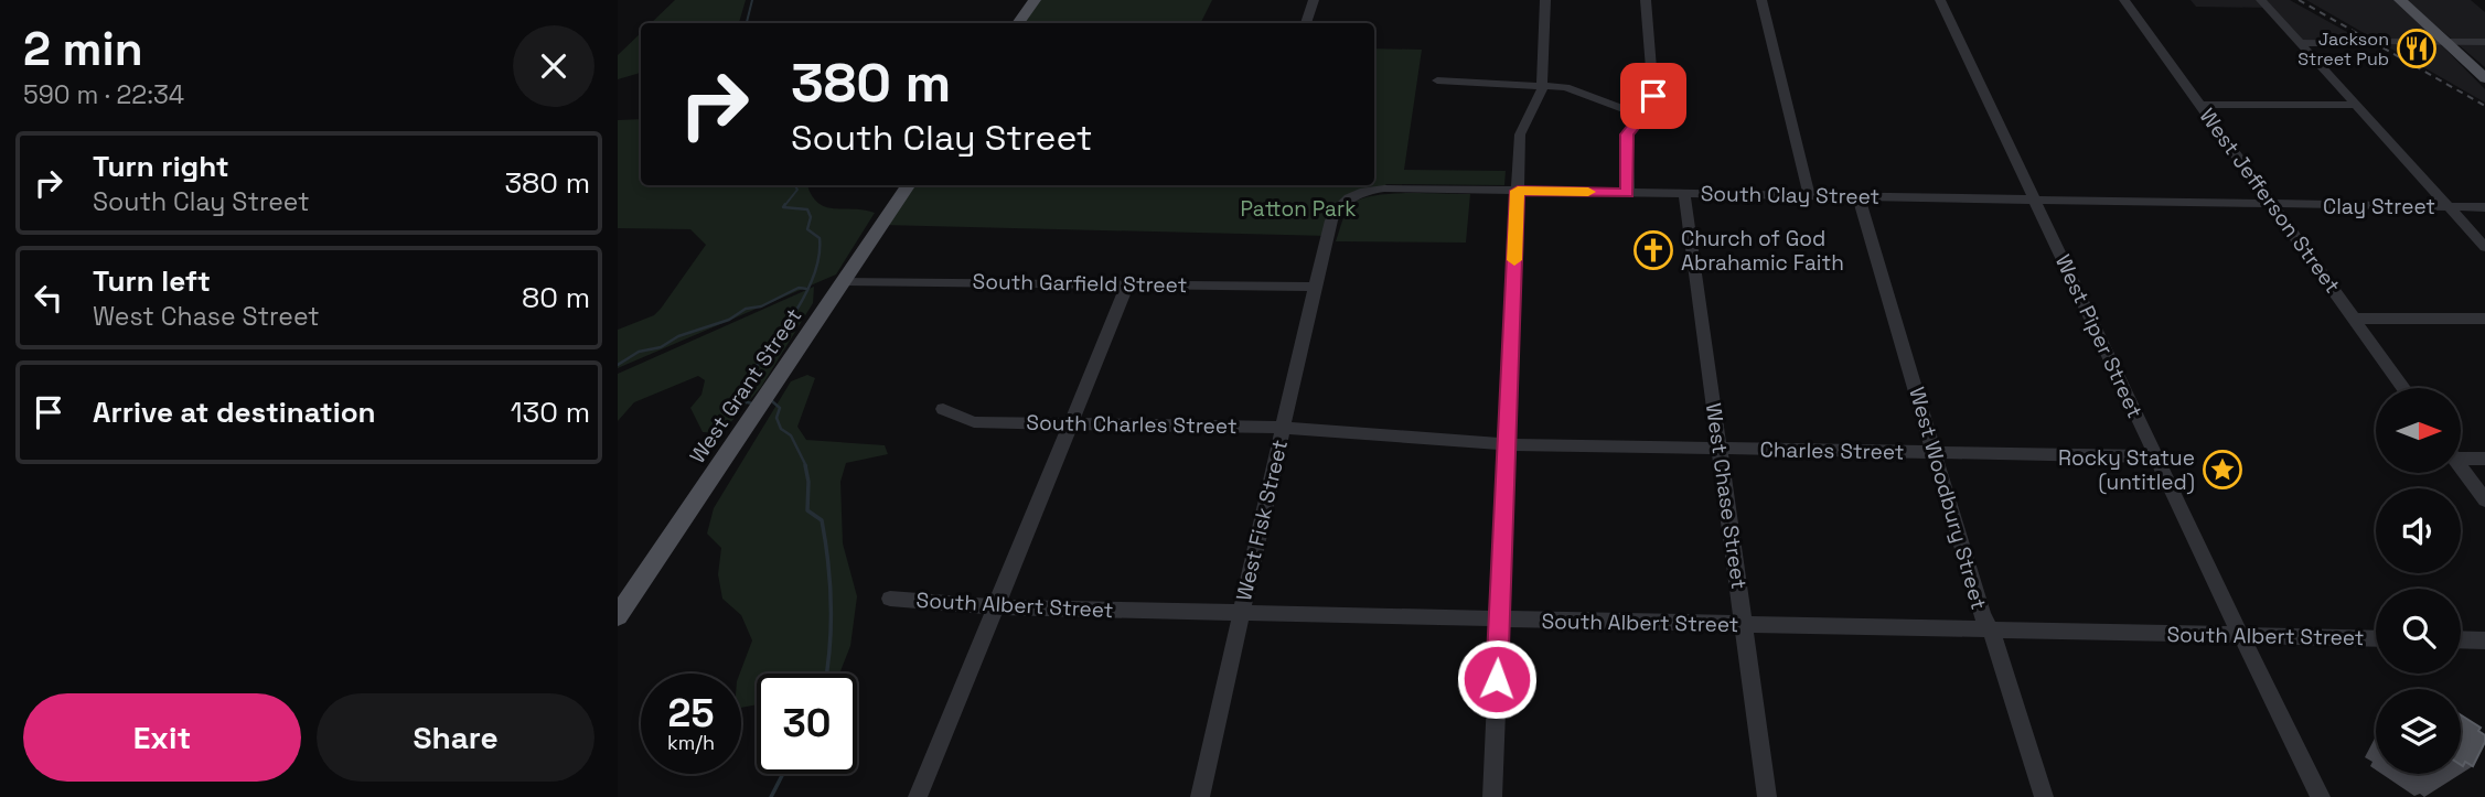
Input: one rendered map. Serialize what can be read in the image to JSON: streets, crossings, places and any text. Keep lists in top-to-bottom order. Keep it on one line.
{"streets":{"main road":["West Grant Street"],"street":["South Clay Street","West Jefferson Street","Clay Street","South Garfield Street","West Piper Street","South Charles Street","Charles Street","West Chase Street","West Woodbury Street","West Fisk Street","South Albert Street"]},"crossings":[["South Clay Street","West Jefferson Street"],["South Clay Street","Clay Street"],["South Clay Street","West Piper Street"],["South Clay Street","West Chase Street"],["South Clay Street","West Woodbury Street"],["South Clay Street","West Fisk Street"],["West Jefferson Street","Clay Street"],["South Garfield Street","West Grant Street"],["South Garfield Street","West Fisk Street"],["West Piper Street","Charles Street"],["West Piper Street","South Albert Street"],["South Charles Street","Charles Street"],["South Charles Street","West Fisk Street"],["Charles Street","West Chase Street"],["Charles Street","West Woodbury Street"],["West Chase Street","South Albert Street"],["West Woodbury Street","South Albert Street"],["West Fisk Street","South Albert Street"]],"parks":["Patton Park"],"places":{"restaurant":["Jackson Street Pub"],"church":["Church of God Abrahamic Faith"],"place":["Rocky Statue (untitled)"]},"north":"right","page":{"heading":["2 min","590 m · 22:34"],"turn":["380 m","South Clay Street"],"list":[{"name":"Turn right","note":"South Clay Street","value":"380 m"},{"name":"Turn left","note":"West Chase Street","value":"80 m"},{"name":"Arrive at destination","value":"130 m"}],"speed":"25 km/h","limit":"30","buttons":["Exit","Share"]}}
